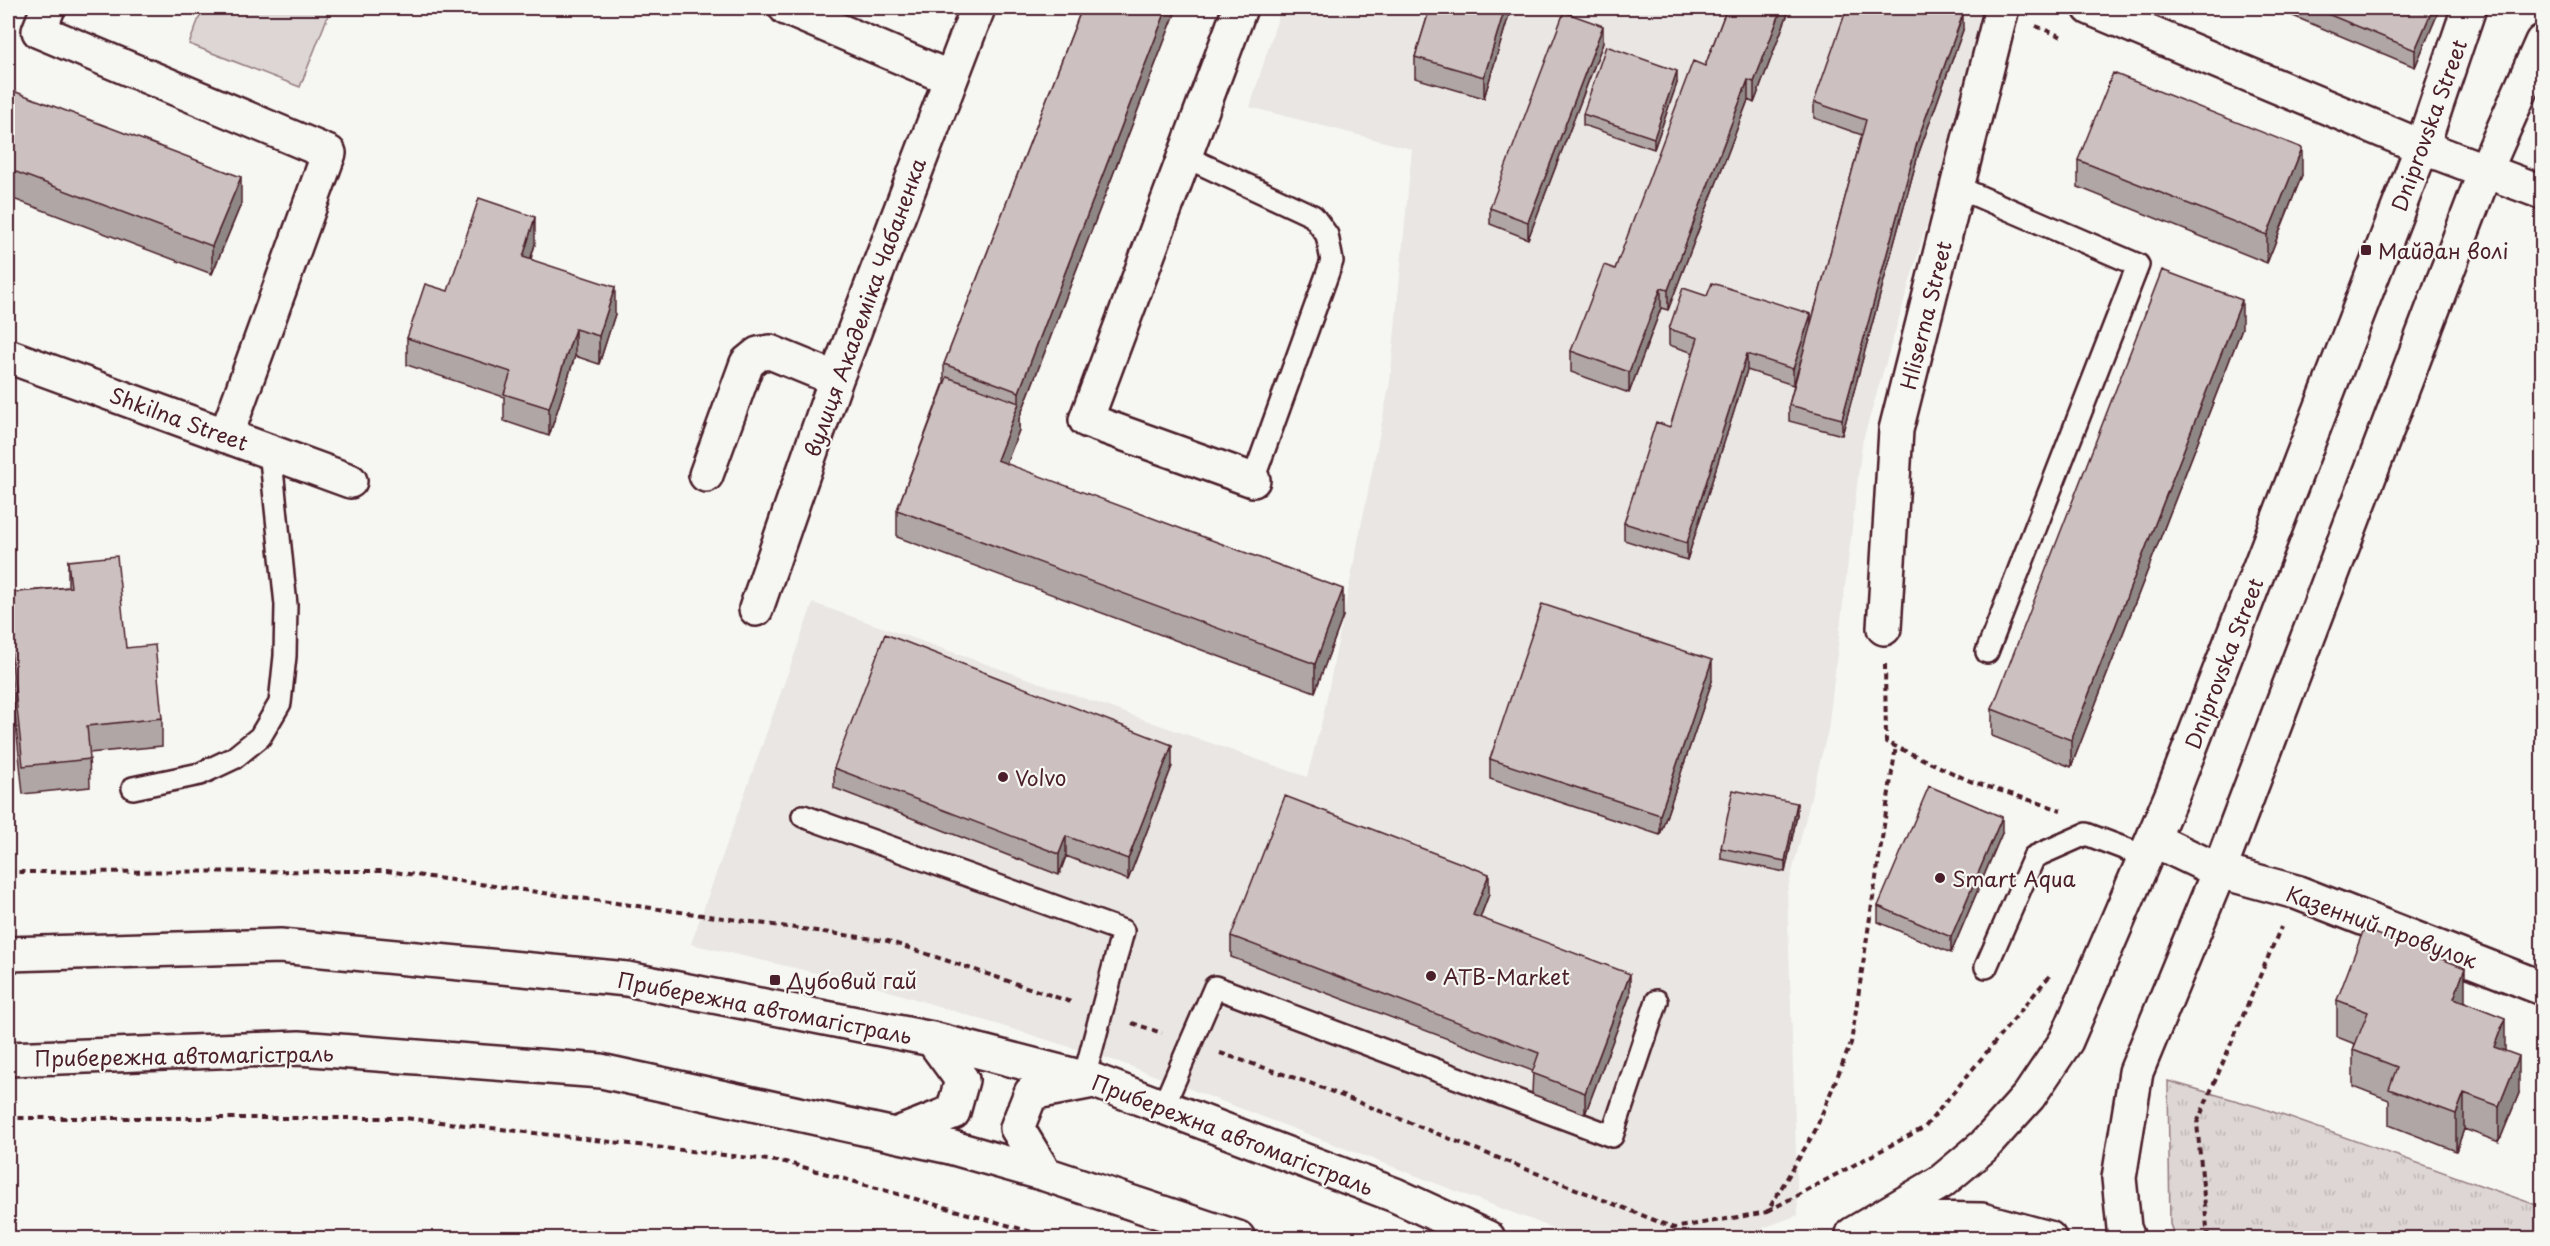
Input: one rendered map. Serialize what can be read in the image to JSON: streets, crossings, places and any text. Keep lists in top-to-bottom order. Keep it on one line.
{"streets":{"main road":["Dniprovska Street","вулиця Академіка Чабаненка","Hliserna Street","Shkilna Street","Казенний провулок","Прибережна автомагістраль"]},"crossings":[["Dniprovska Street","Казенний провулок"]],"places":{"transit":["Майдан волі","Дубовий гай"],"other":["Volvo","Smart Aqua","ATB-Market"]}}
